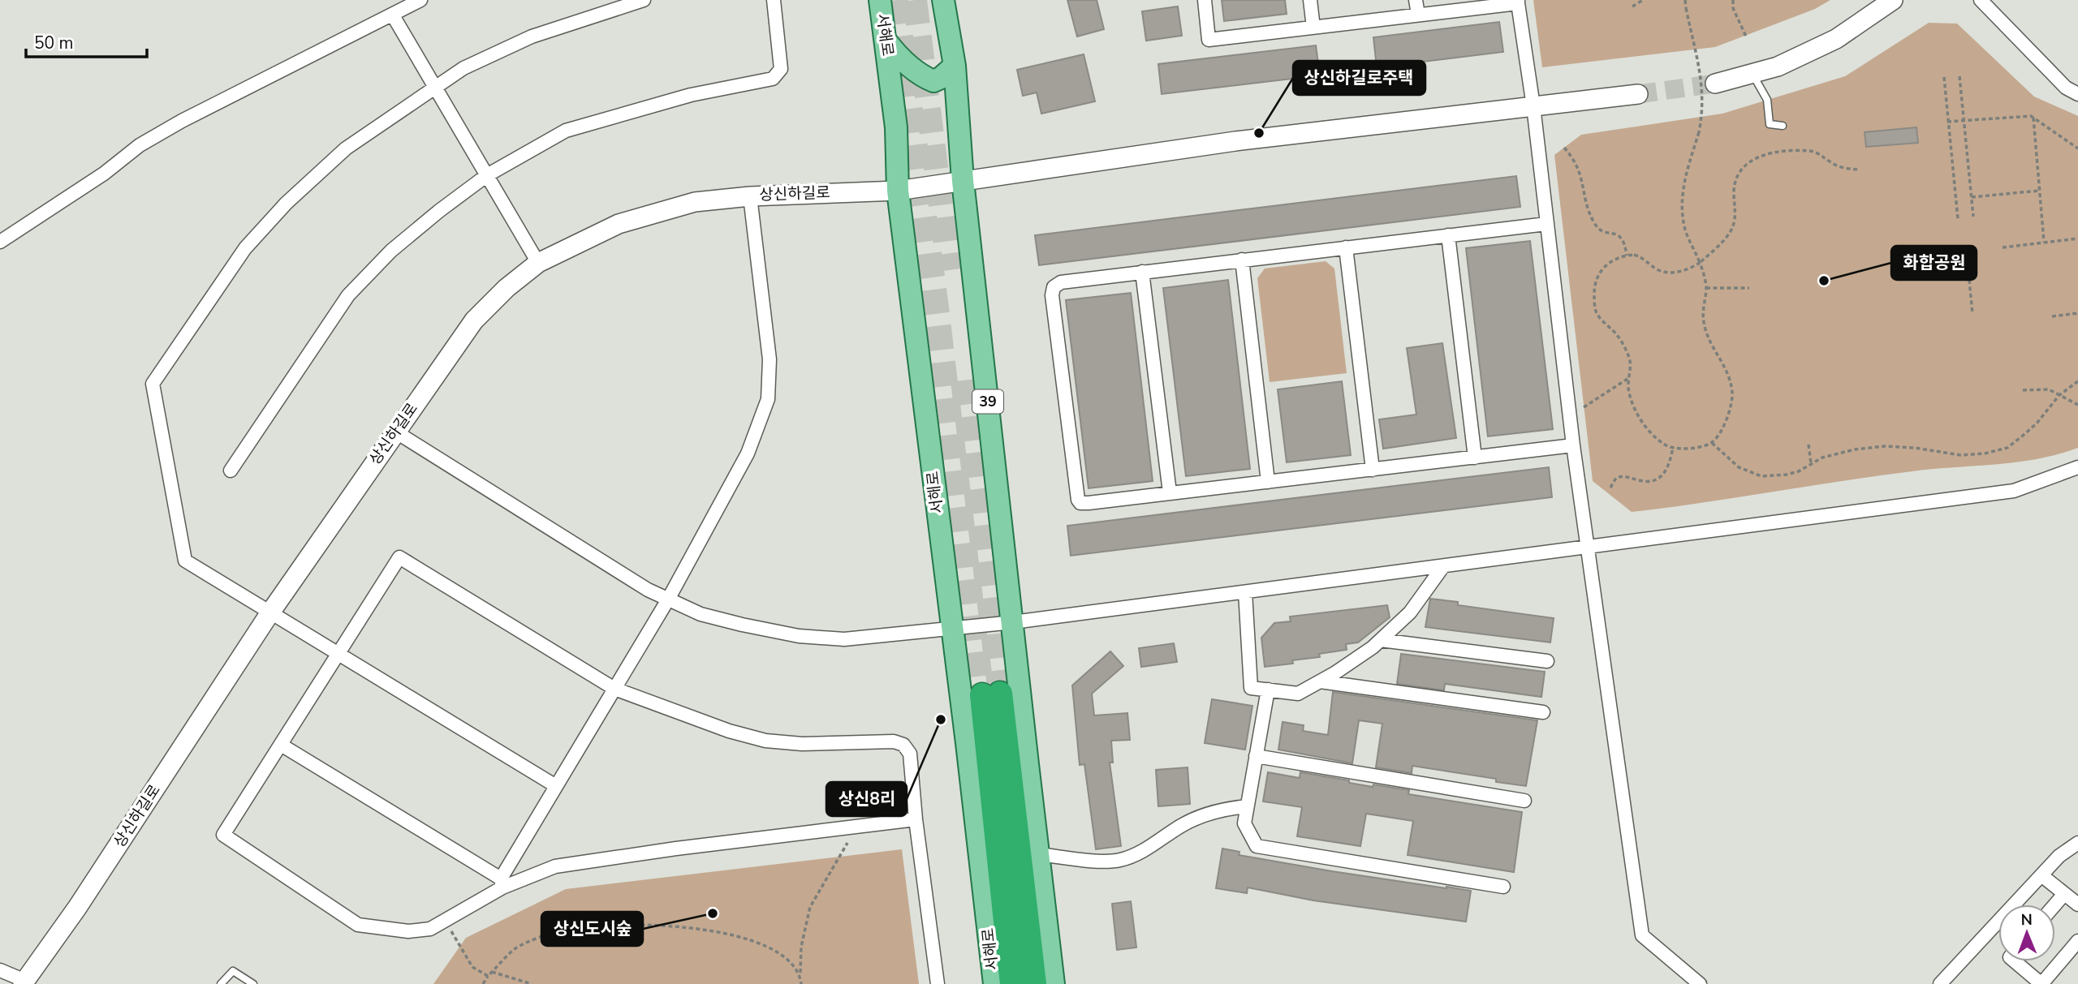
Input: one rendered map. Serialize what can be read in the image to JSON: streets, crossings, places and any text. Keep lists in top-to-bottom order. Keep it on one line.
{"streets":{"highway":["서해로","39"],"street":["상신하길로"]},"crossings":[["서해로","상신하길로"]],"places":["상신하길로주택","화합공원","상신8리","상신도시숲"],"scale_bar":"50 m","north":"top"}
